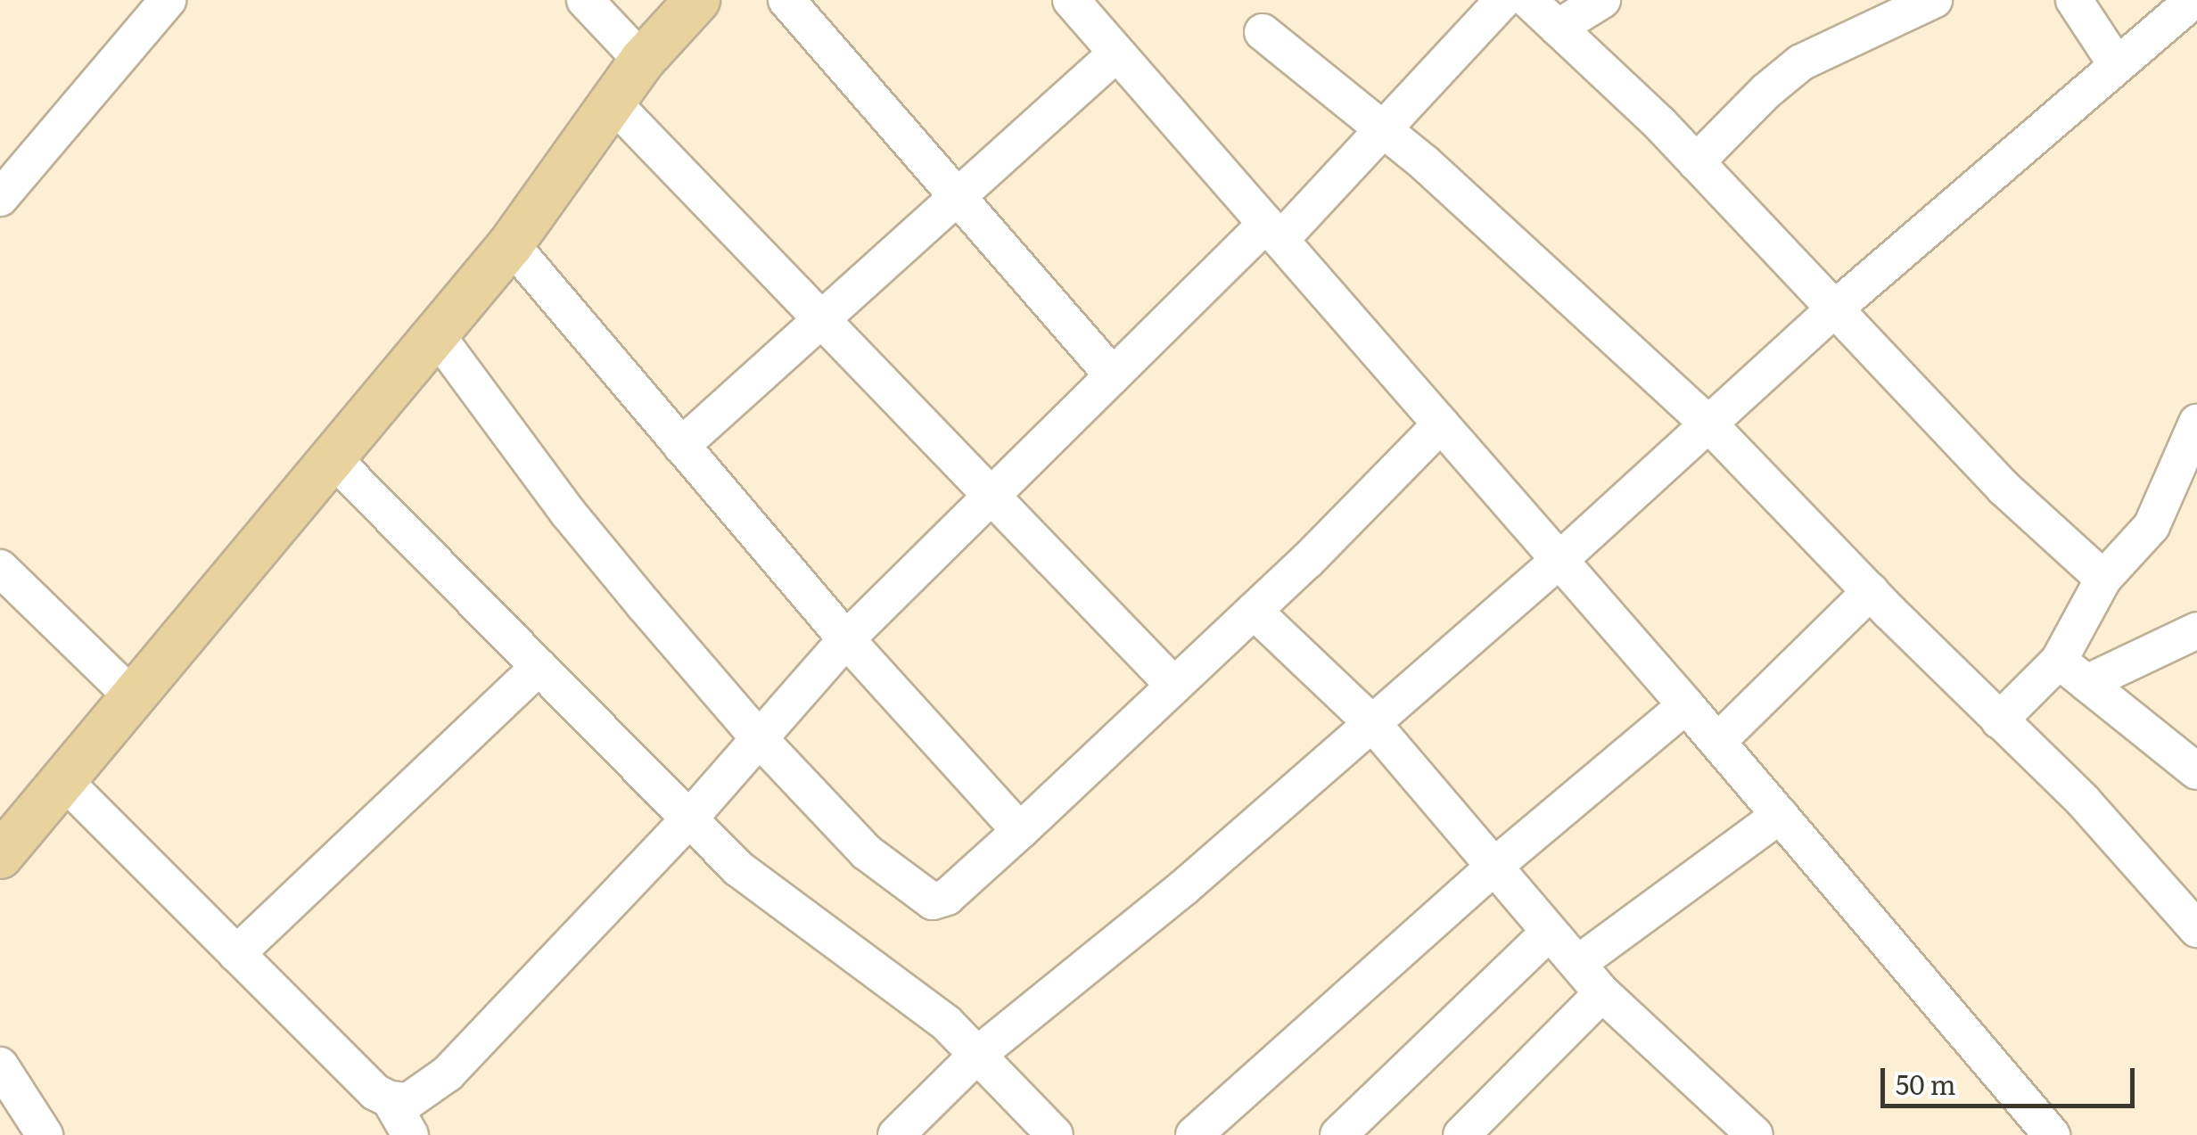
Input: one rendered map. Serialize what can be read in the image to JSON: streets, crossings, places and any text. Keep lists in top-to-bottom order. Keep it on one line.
{"scale_bar":"50 m"}
